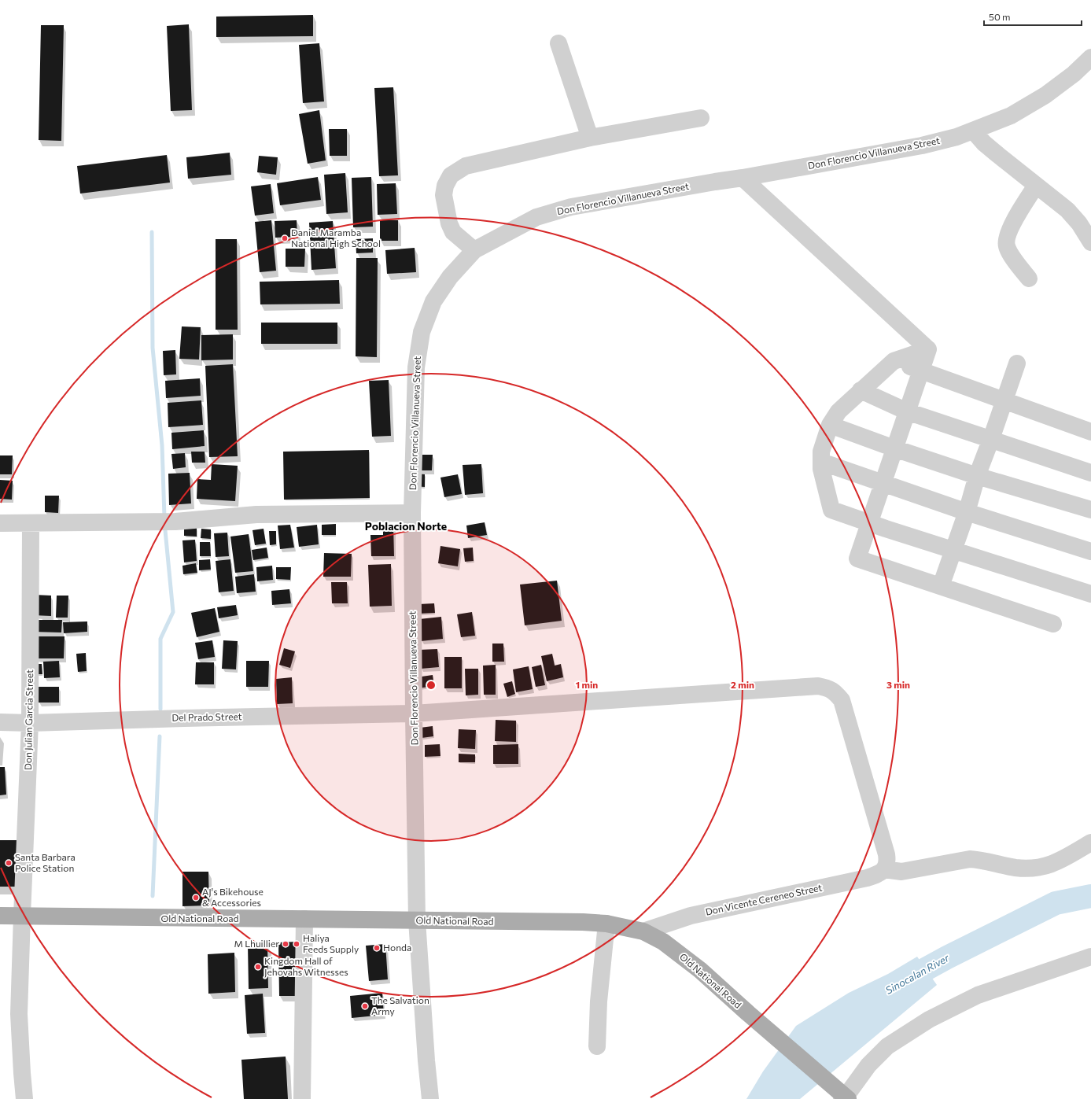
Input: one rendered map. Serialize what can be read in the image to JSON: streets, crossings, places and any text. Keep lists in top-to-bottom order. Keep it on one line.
{"streets":{"main road":["Old National Road"],"street":["Don Florencio Villanueva Street","Del Prado Street","Don Julian Garcia Street","Don Vicente Cereneo Street"]},"crossings":[["Don Florencio Villanueva Street","Del Prado Street"],["Don Florencio Villanueva Street","Old National Road"],["Del Prado Street","Don Julian Garcia Street"],["Del Prado Street","Don Vicente Cereneo Street"],["Don Julian Garcia Street","Old National Road"],["Don Vicente Cereneo Street","Old National Road"]],"districts":["Poblacion Norte"],"water":["Sinocalan River"],"places":["Daniel Maramba National High School","Santa Barbara Police Station","AJ's Bikehouse & Accessories","M Lhuillier","Haliya Feeds Supply","Honda","Kingdom Hall of Jehovahs Witnesses","The Salvation Army"],"scale_bar":"50 m","rings":["1 min","2 min","3 min"]}
